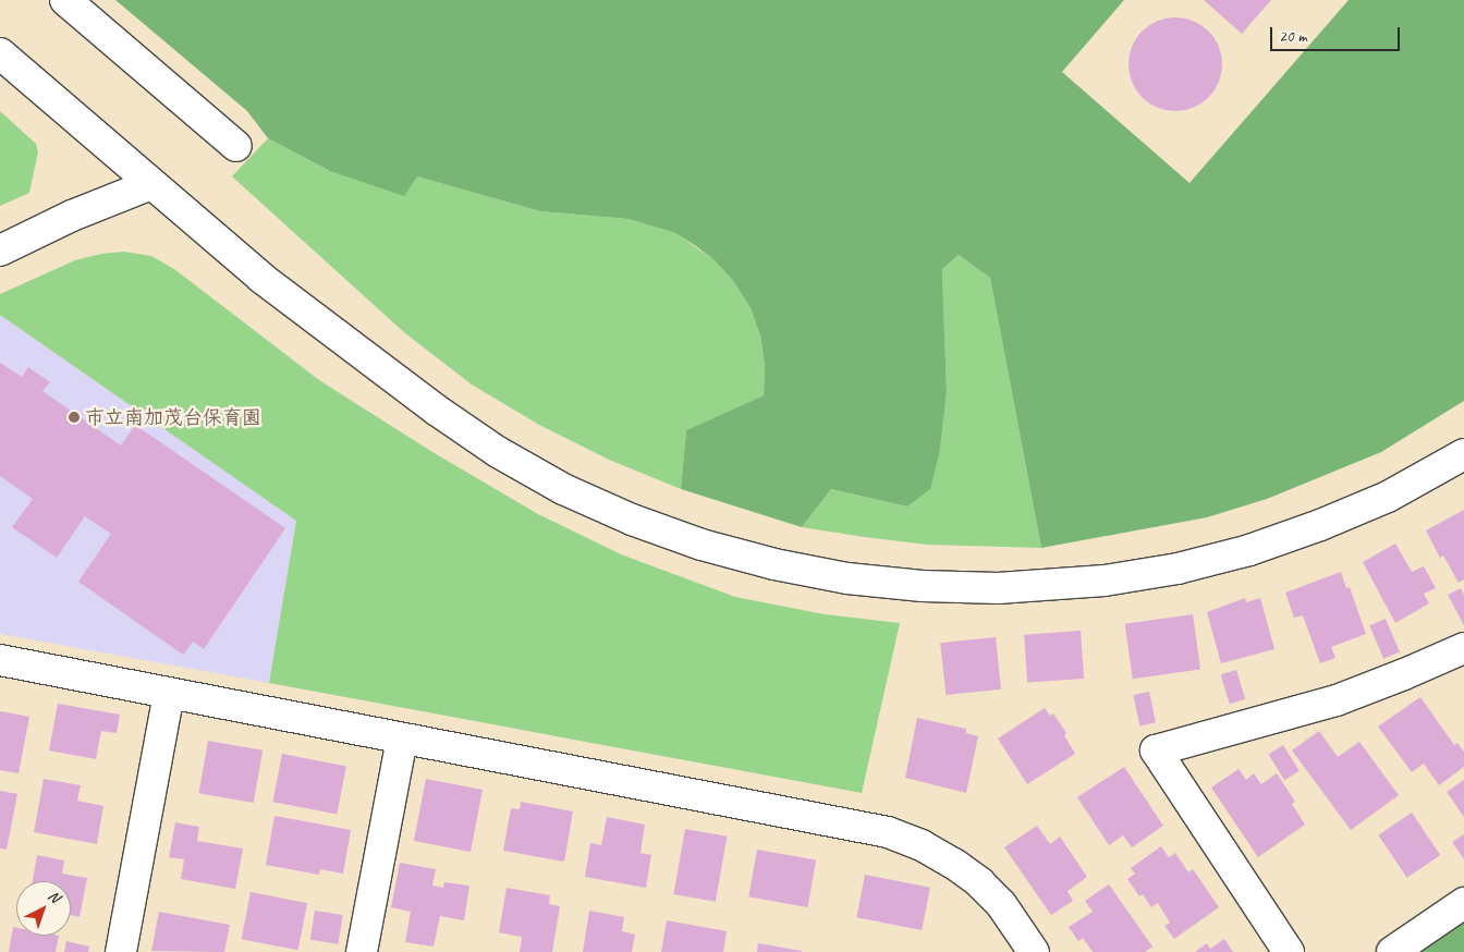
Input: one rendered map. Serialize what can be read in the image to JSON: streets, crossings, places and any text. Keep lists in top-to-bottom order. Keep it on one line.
{"places":["市立南加茂台保育園"],"scale_bar":"20 m","north":"top right"}
